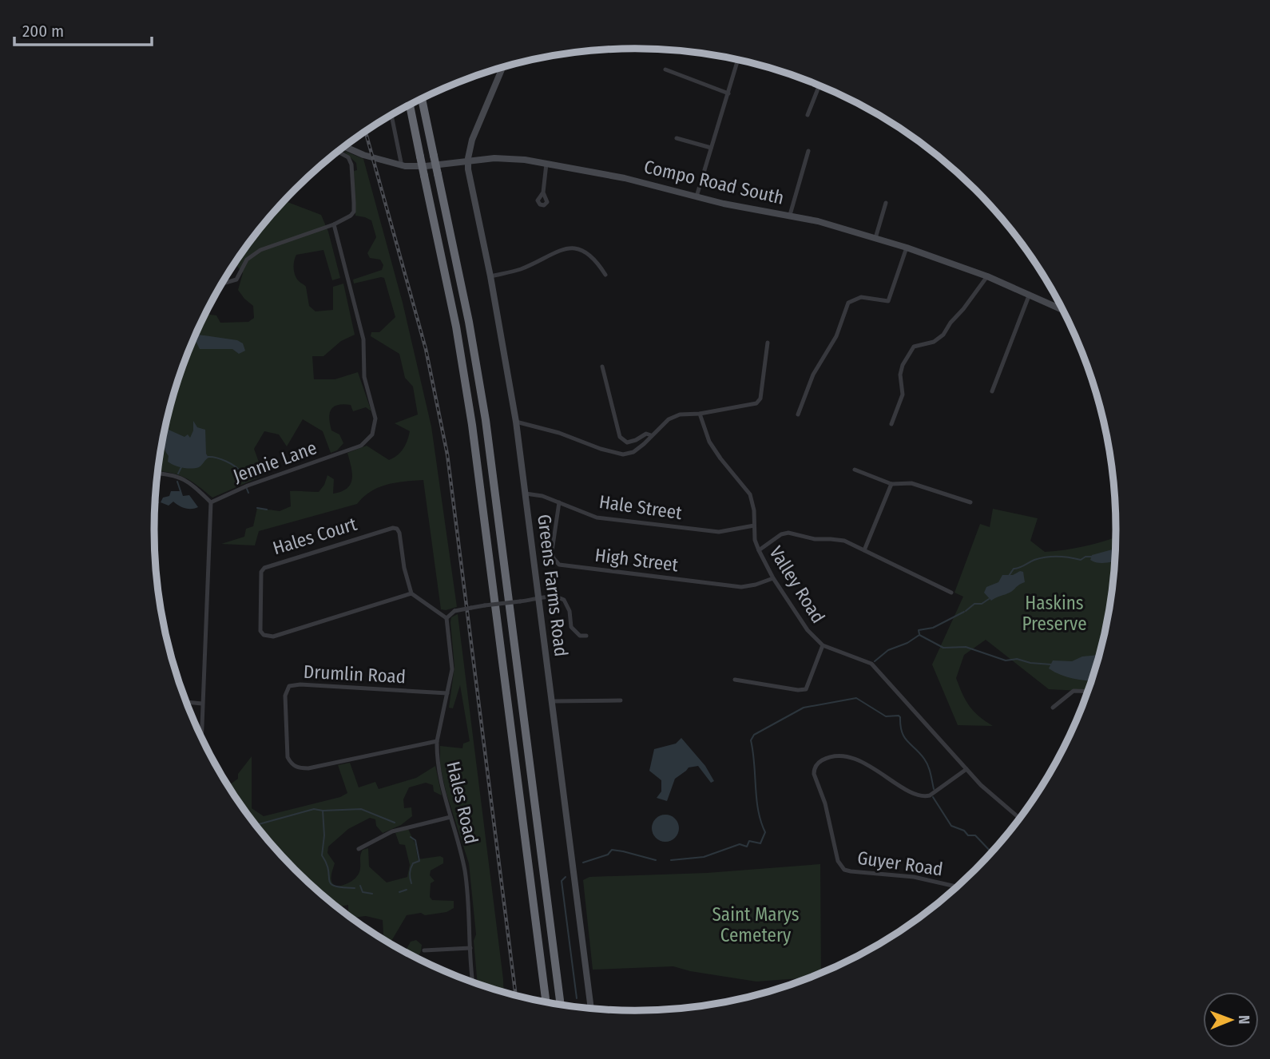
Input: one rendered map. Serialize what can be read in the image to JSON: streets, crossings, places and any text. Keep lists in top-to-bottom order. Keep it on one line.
{"streets":{"main road":["Compo Road South","Greens Farms Road"],"street":["Jennie Lane","Hale Street","Hales Court","High Street","Valley Road","Drumlin Road","Hales Road","Guyer Road"]},"crossings":[["Compo Road South","Greens Farms Road"],["Hale Street","High Street"],["Hale Street","Valley Road"],["Hale Street","Greens Farms Road"],["High Street","Valley Road"],["Valley Road","Guyer Road"],["Drumlin Road","Hales Road"]],"parks":["Haskins Preserve","Saint Marys Cemetery"],"scale_bar":"200 m","north":"right"}
